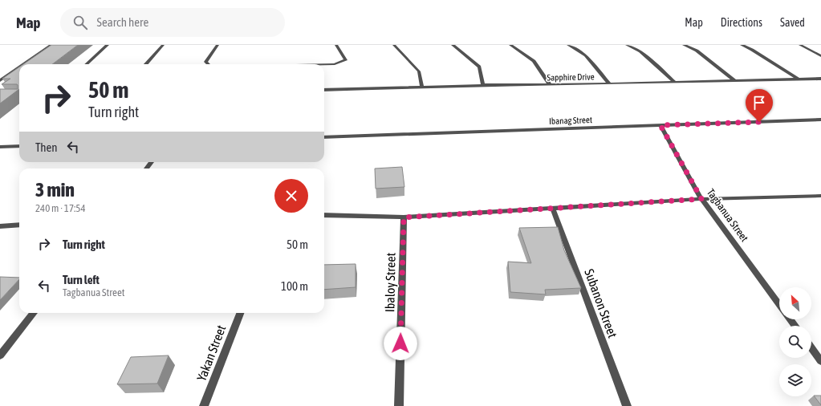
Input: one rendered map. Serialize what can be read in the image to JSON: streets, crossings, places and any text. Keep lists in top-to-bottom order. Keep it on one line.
{"streets":{"street":["Sapphire Drive","Ibanag Street","Tagbanua Street","Ibaloy Street","Subanon Street","Yakan Street"]},"crossings":[["Ibanag Street","Tagbanua Street"]],"north":"top left","page":{"header":"Map","search":"Search here","nav":["Map","Directions","Saved"],"turn":["50 m","Turn right"],"then":"Then","heading":["3 min","240 m · 17:54"],"list":[{"name":"Turn right","value":"50 m"},{"name":"Turn left","note":"Tagbanua Street","value":"100 m"}]}}
